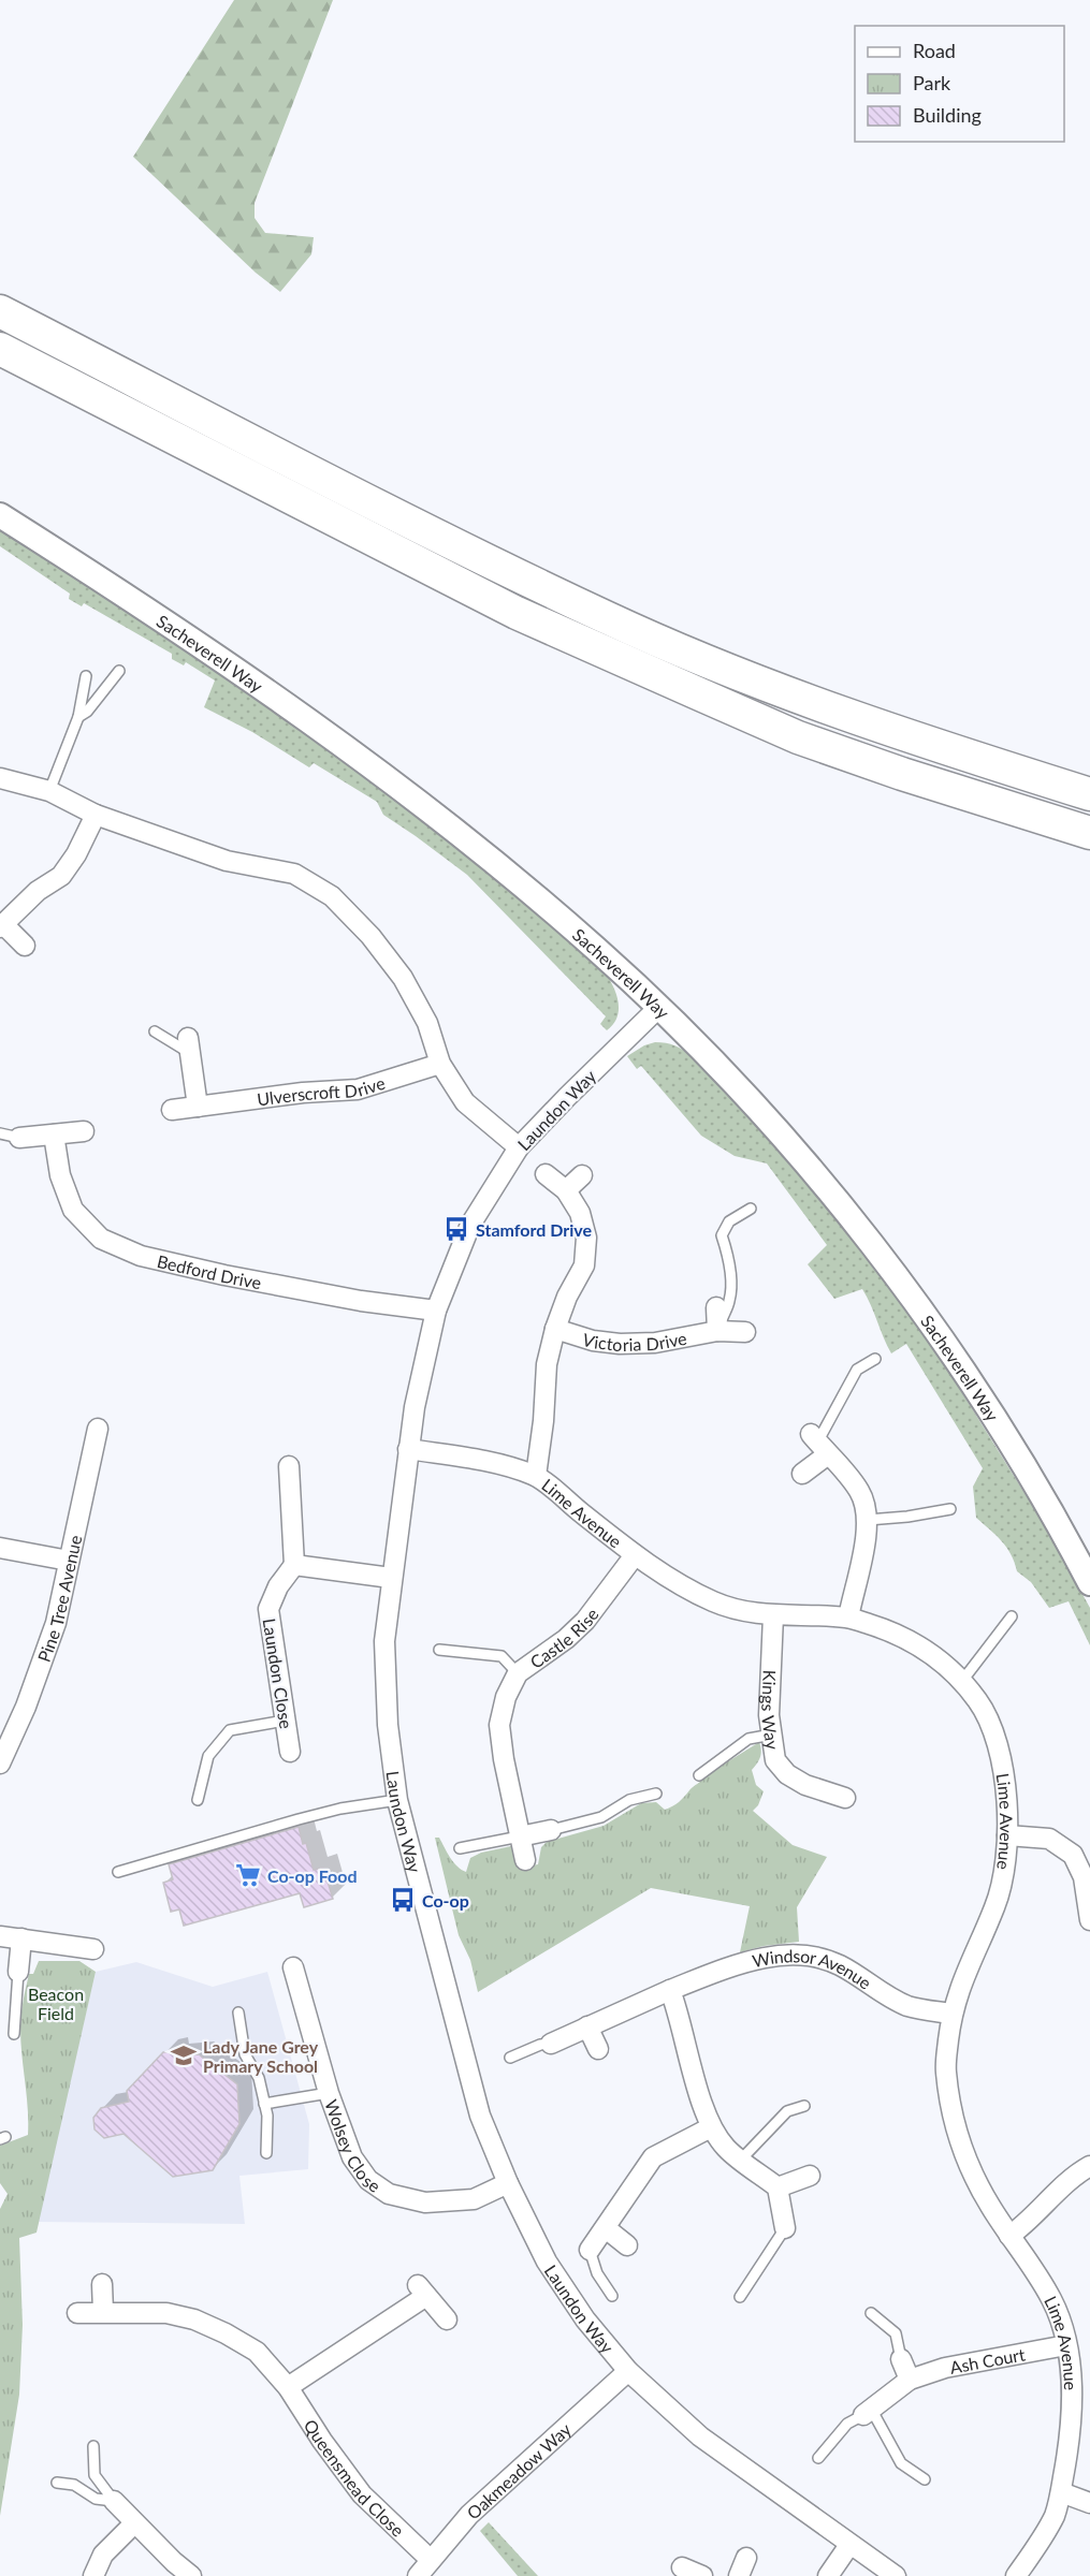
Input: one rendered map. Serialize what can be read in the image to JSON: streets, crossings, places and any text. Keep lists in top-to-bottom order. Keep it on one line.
{"streets":{"street":["Sacheverell Way","Ulverscroft Drive","Laundon Way","Bedford Drive","Victoria Drive","Lime Avenue","Pine Tree Avenue","Castle Rise","Laundon Close","Kings Way","Windsor Avenue","Wolsey Close","Ash Court","Oakmeadow Way","Queensmead Close"]},"crossings":[["Sacheverell Way","Laundon Way"],["Laundon Way","Bedford Drive"],["Laundon Way","Lime Avenue"],["Laundon Way","Wolsey Close"],["Laundon Way","Oakmeadow Way"],["Victoria Drive","Lime Avenue"],["Lime Avenue","Castle Rise"],["Lime Avenue","Kings Way"],["Lime Avenue","Windsor Avenue"],["Lime Avenue","Ash Court"],["Oakmeadow Way","Queensmead Close"]],"parks":["Beacon Field"],"places":{"bus stop":["Stamford Drive","Co-op"],"supermarket":["Co-op Food"],"school or university":["Lady Jane Grey Primary School"]},"legend":["Road","Park","Building"]}
